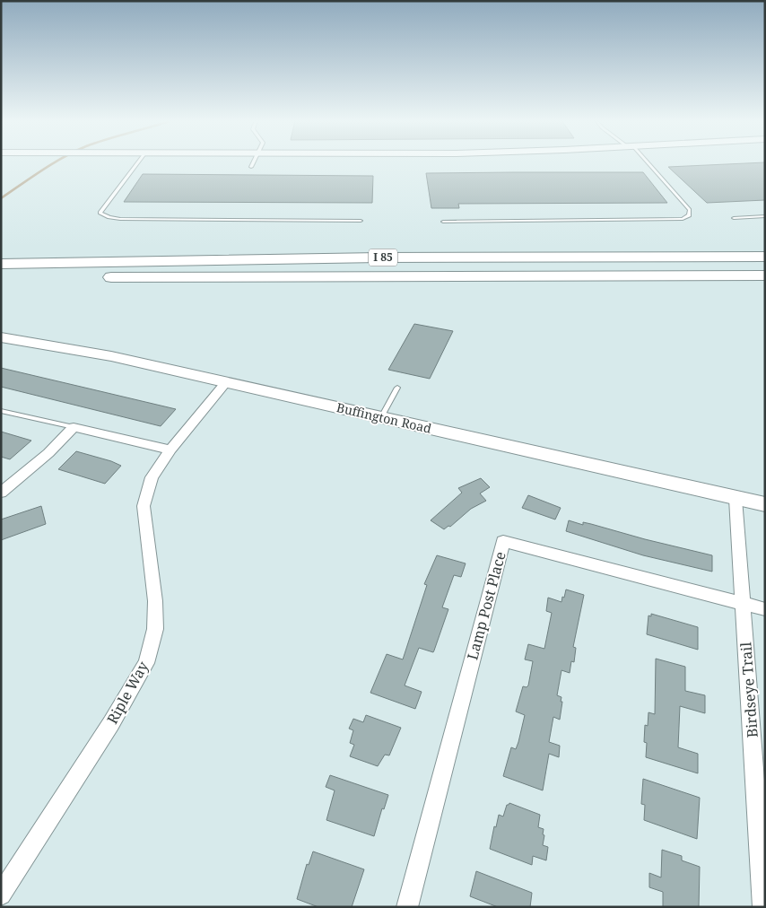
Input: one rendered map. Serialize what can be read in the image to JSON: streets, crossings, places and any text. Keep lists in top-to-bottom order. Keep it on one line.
{"streets":{"highway":["I 85"],"street":["Buffington Road","Lamp Post Place","Birdseye Trail","Riple Way"]},"crossings":[["Buffington Road","Birdseye Trail"],["Buffington Road","Riple Way"],["Lamp Post Place","Birdseye Trail"]]}
